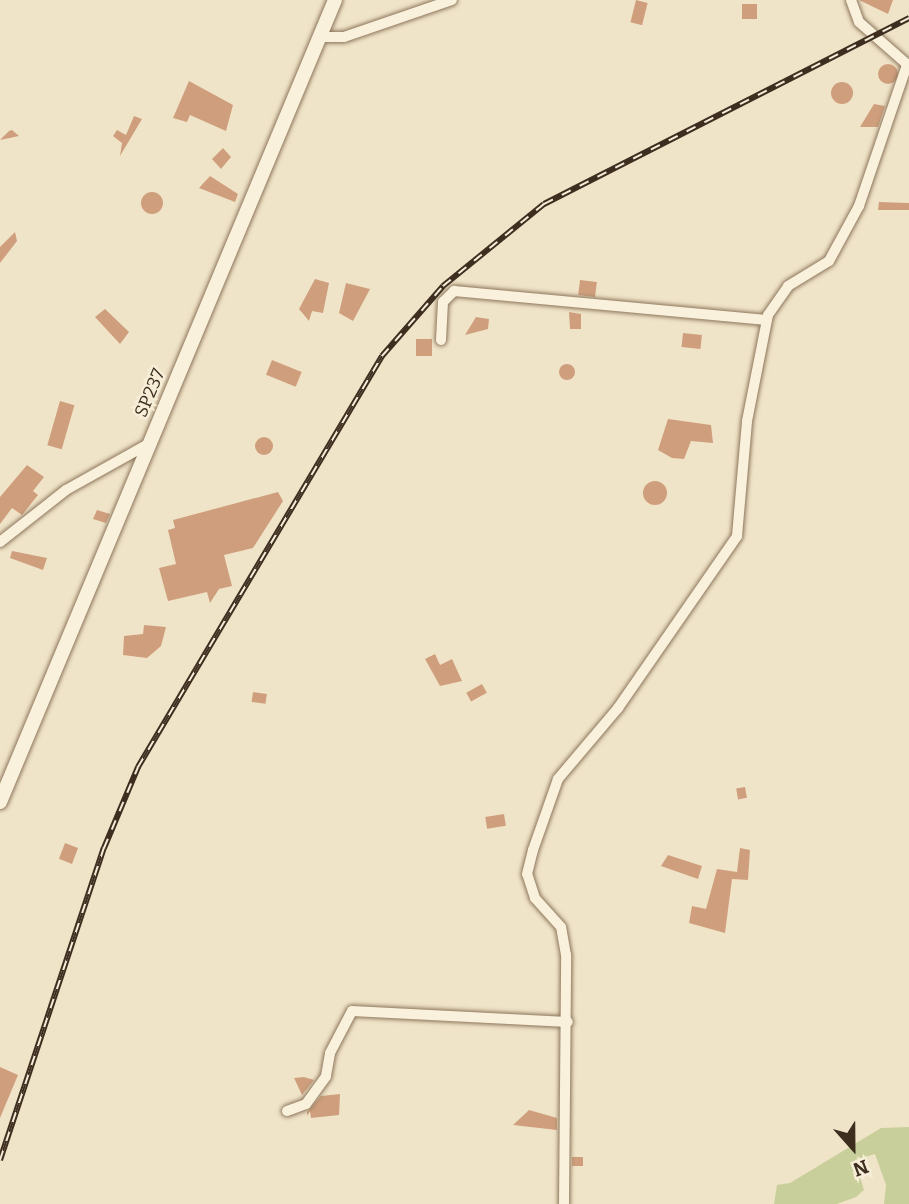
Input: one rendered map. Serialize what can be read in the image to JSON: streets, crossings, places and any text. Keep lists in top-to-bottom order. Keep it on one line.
{"streets":{"main road":["SP237"]},"north":"bottom"}
